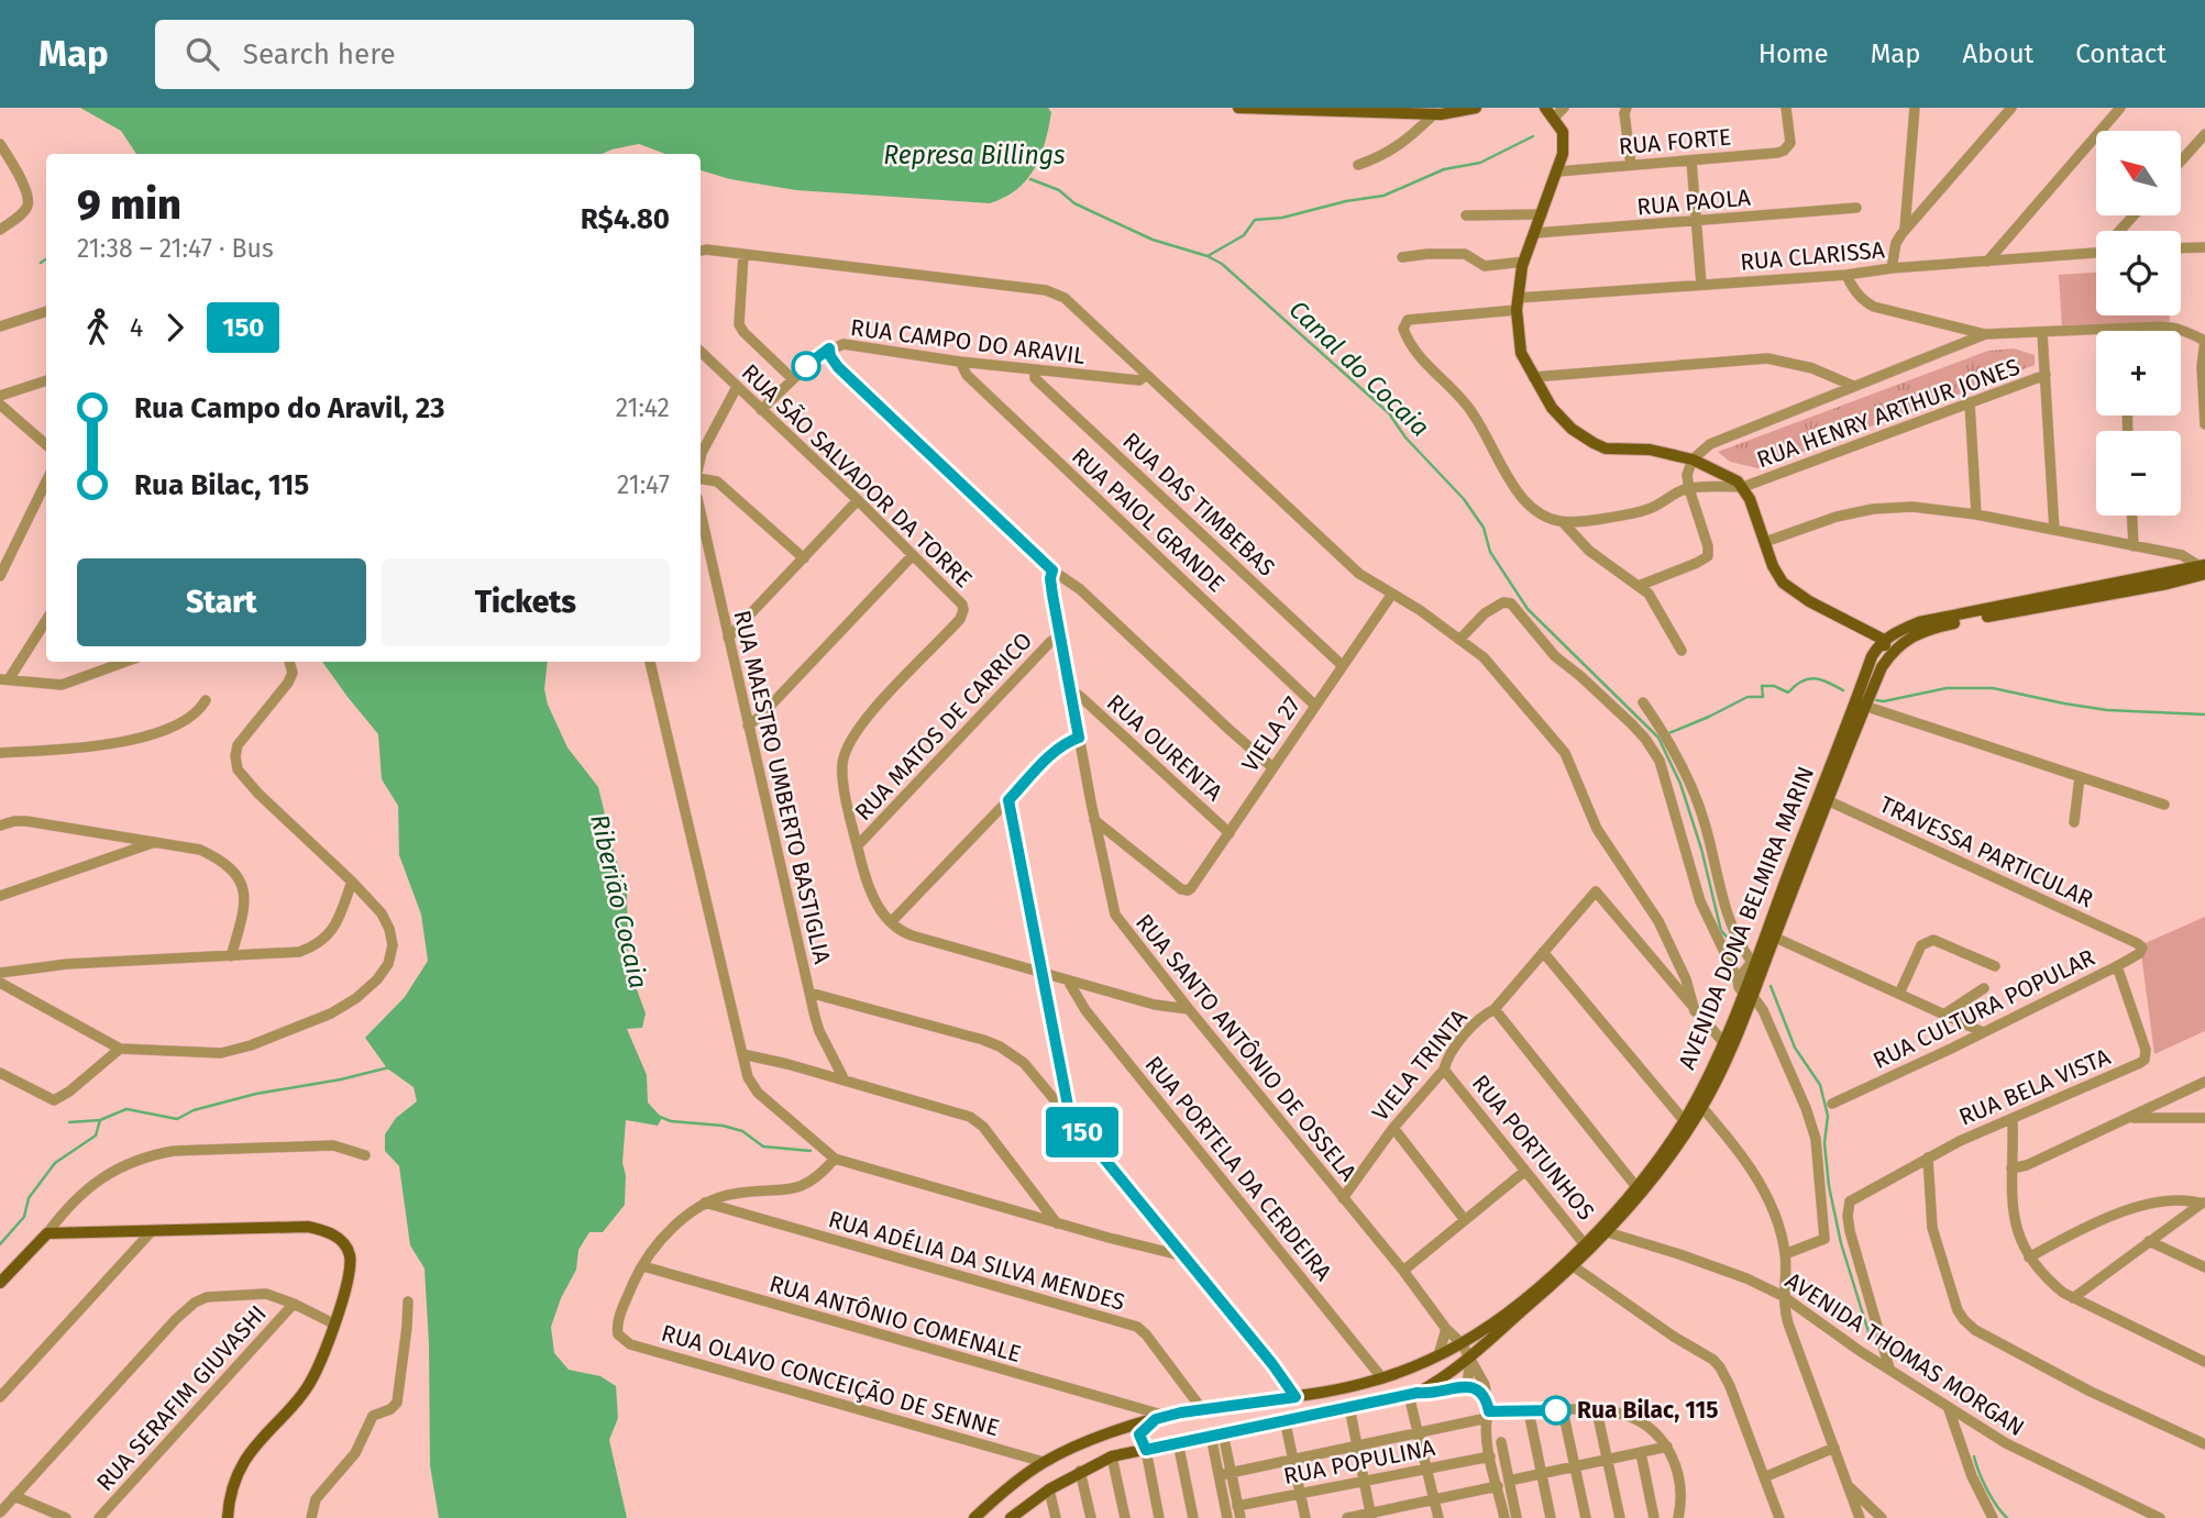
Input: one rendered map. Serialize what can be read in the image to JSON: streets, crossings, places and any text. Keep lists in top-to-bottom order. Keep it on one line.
{"streets":{"main road":["AVENIDA DONA BELMIRA MARIN"],"street":["RUA FORTE","RUA PAOLA","RUA CLARISSA","RUA CAMPO DO ARAVIL","RUA HENRY ARTHUR JONES","RUA SÃO SALVADOR DA TORRE","RUA DAS TIMBEBAS","RUA PAIOL GRANDE","RUA MATOS DE CARRICO","VIELA 27","RUA OURENTA","RUA MAESTRO UMBERTO BASTIGLIA","TRAVESSA PARTICULAR","RUA CULTURA POPULAR","RUA SANTO ANTÔNIO DE OSSELA","VIELA TRINTA","RUA BELA VISTA","RUA PORTUNHOS","RUA PORTELA DA CERDEIRA","RUA ADÉLIA DA SILVA MENDES","RUA ANTÔNIO COMENALE","AVENIDA THOMAS MORGAN","RUA OLAVO CONCEIÇÃO DE SENNE","RUA SERAFIM GIUVASHI","RUA POPULINA"]},"crossings":[["RUA CAMPO DO ARAVIL","RUA SÃO SALVADOR DA TORRE"],["RUA CAMPO DO ARAVIL","RUA DAS TIMBEBAS"],["RUA CAMPO DO ARAVIL","RUA PAIOL GRANDE"],["RUA SÃO SALVADOR DA TORRE","RUA MATOS DE CARRICO"],["RUA DAS TIMBEBAS","VIELA 27"],["RUA PAIOL GRANDE","VIELA 27"],["RUA MATOS DE CARRICO","RUA SANTO ANTÔNIO DE OSSELA"],["VIELA 27","RUA OURENTA"],["VIELA 27","RUA SANTO ANTÔNIO DE OSSELA"],["RUA OURENTA","RUA SANTO ANTÔNIO DE OSSELA"],["TRAVESSA PARTICULAR","AVENIDA DONA BELMIRA MARIN"],["TRAVESSA PARTICULAR","RUA CULTURA POPULAR"],["AVENIDA DONA BELMIRA MARIN","RUA SANTO ANTÔNIO DE OSSELA"],["AVENIDA DONA BELMIRA MARIN","RUA PORTUNHOS"],["AVENIDA DONA BELMIRA MARIN","RUA PORTELA DA CERDEIRA"],["AVENIDA DONA BELMIRA MARIN","RUA ADÉLIA DA SILVA MENDES"],["AVENIDA DONA BELMIRA MARIN","RUA ANTÔNIO COMENALE"],["AVENIDA DONA BELMIRA MARIN","AVENIDA THOMAS MORGAN"],["AVENIDA DONA BELMIRA MARIN","RUA OLAVO CONCEIÇÃO DE SENNE"],["RUA CULTURA POPULAR","RUA BELA VISTA"],["RUA SANTO ANTÔNIO DE OSSELA","VIELA TRINTA"],["RUA SANTO ANTÔNIO DE OSSELA","RUA POPULINA"],["VIELA TRINTA","RUA PORTUNHOS"],["RUA BELA VISTA","AVENIDA THOMAS MORGAN"],["RUA ANTÔNIO COMENALE","RUA OLAVO CONCEIÇÃO DE SENNE"]],"water":["Represa Billings","Canal do Cocaia","Riberião Cocaia"],"places":["Rua Bilac, 115"],"lines":["bus line 150"],"north":"top left","page":{"header":"Map","search":"Search here","nav":["Home","Map","About","Contact"],"on_map":"150","map_buttons":["+","−"],"heading":["9 min","21:38 – 21:47 · Bus","R$4.80"],"legs":["4","150"],"list":[{"name":"Rua Campo do Aravil, 23","value":"21:42"},{"name":"Rua Bilac, 115","value":"21:47"}],"buttons":["Start","Tickets"]}}
